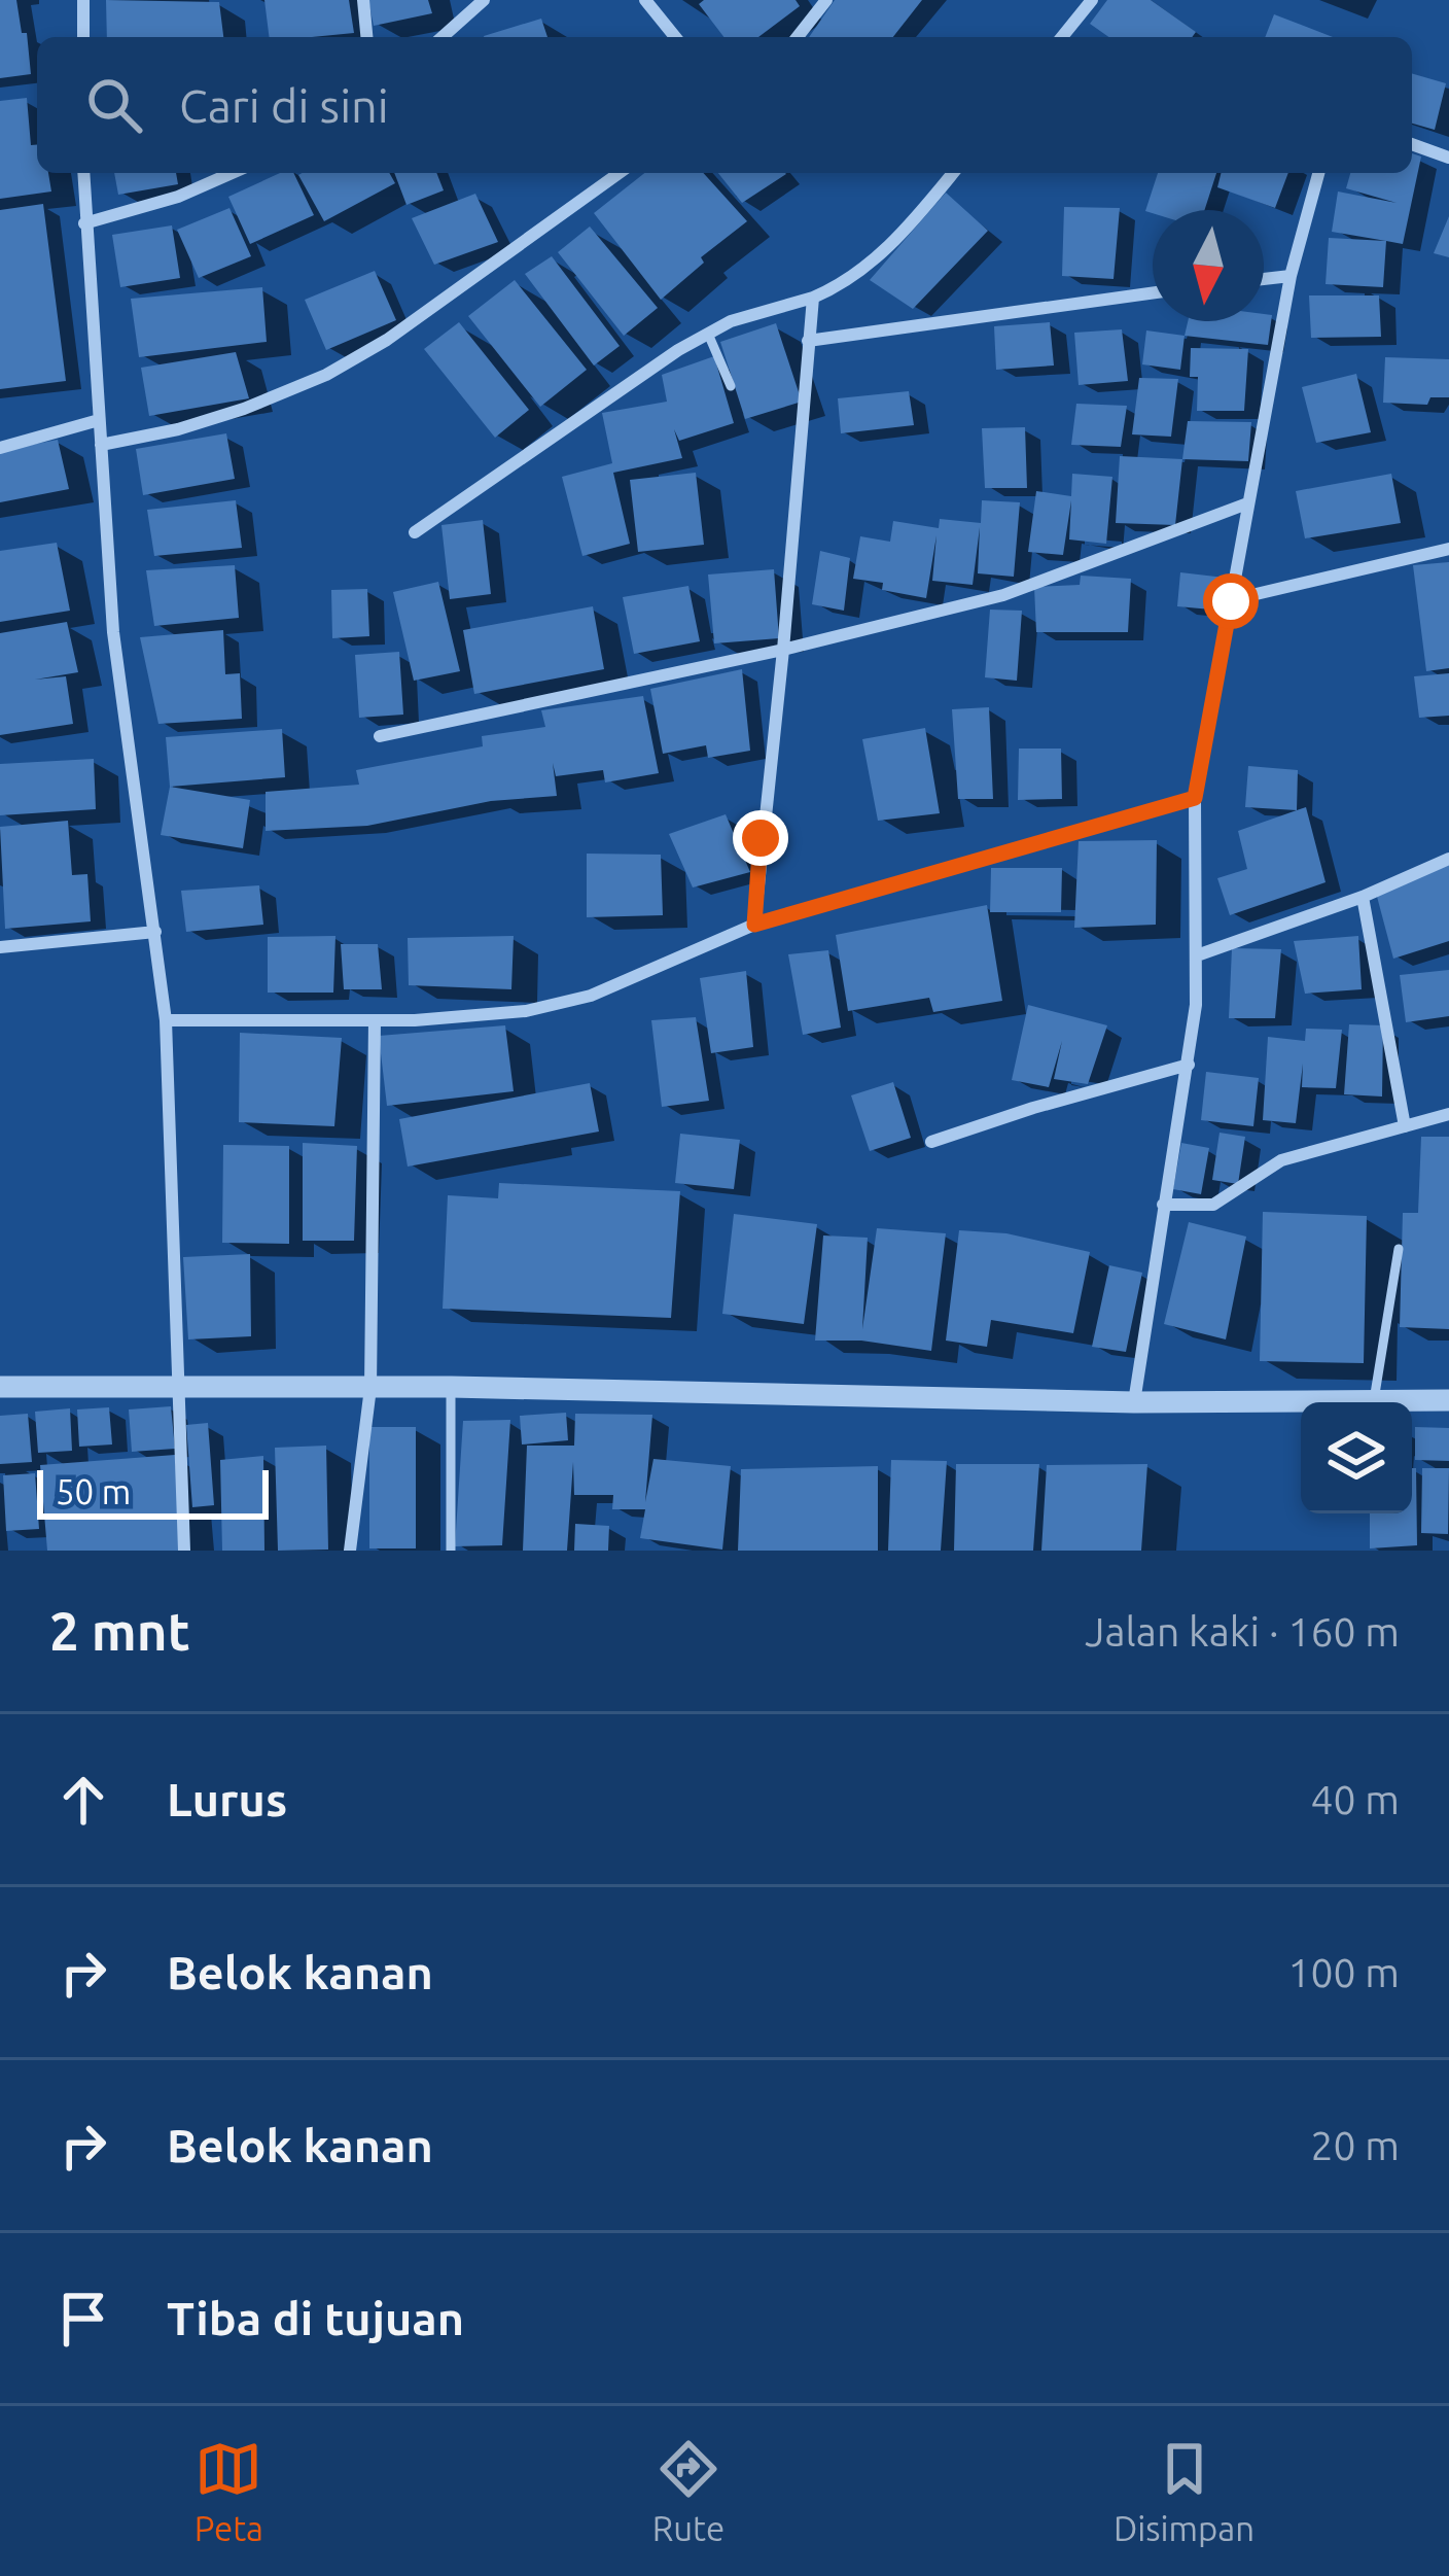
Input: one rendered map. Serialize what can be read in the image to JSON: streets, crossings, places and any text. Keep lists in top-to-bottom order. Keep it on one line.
{"scale_bar":"50 m","north":"bottom","page":{"search":"Cari di sini","scale":"50 m","heading":["2 mnt","Jalan kaki · 160 m"],"list":[["Lurus","40 m"],["Belok kanan","100 m"],["Belok kanan","20 m"],"Tiba di tujuan"],"nav":["Peta","Rute","Disimpan"]}}
